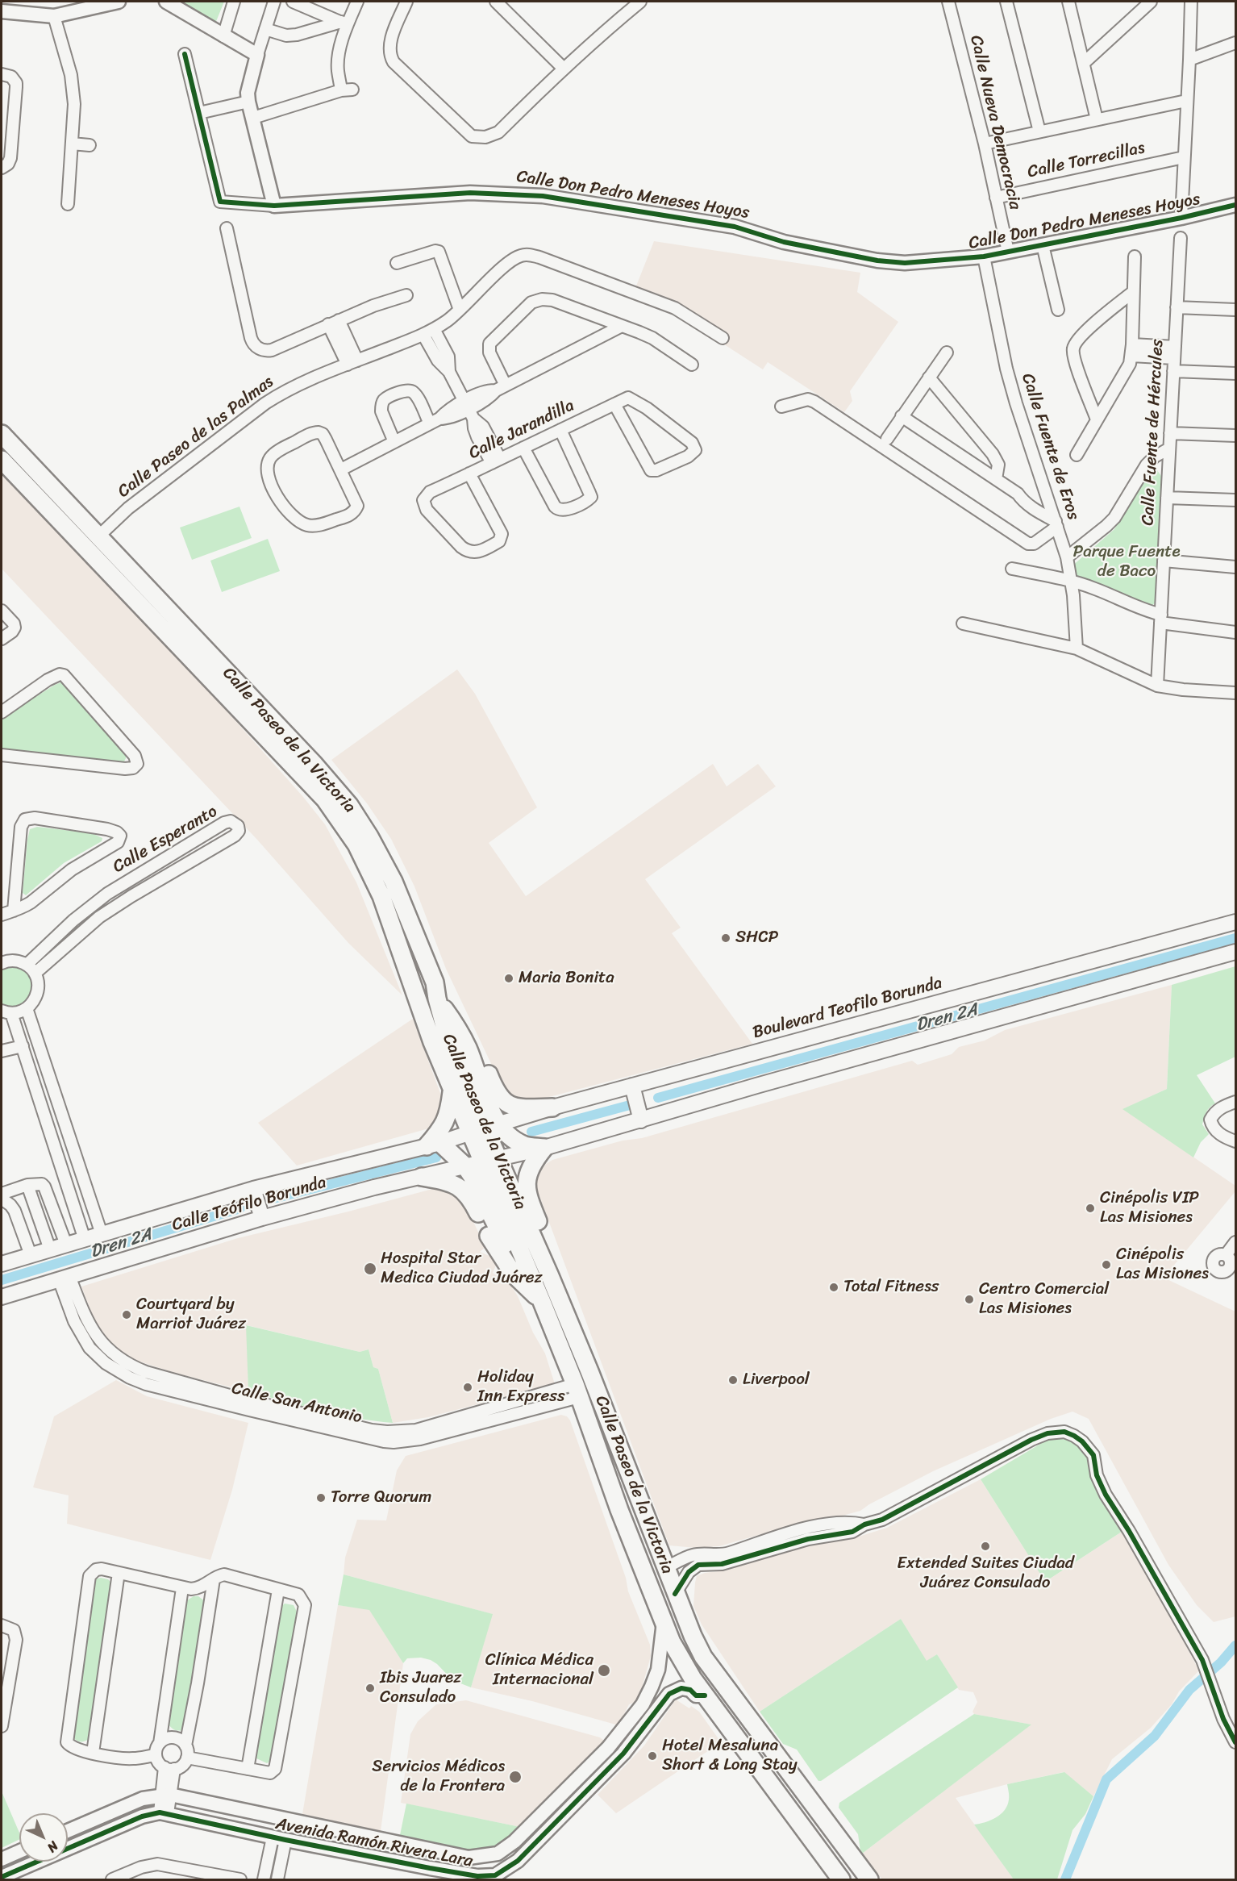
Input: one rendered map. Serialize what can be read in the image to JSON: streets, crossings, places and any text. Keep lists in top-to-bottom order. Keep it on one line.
{"streets":{"main road":["Calle Paseo de la Victoria","Boulevard Teofilo Borunda","Calle Teófilo Borunda"],"street":["Calle Nueva Democracia","Calle Torrecillas","Calle Don Pedro Meneses Hoyos","Calle Jarandilla","Calle Fuente de Hércules","Calle Paseo de las Palmas","Calle Fuente de Eros","Calle Esperanto","Calle San Antonio","Avenida Ramón Rivera Lara"]},"crossings":[["Calle Nueva Democracia","Calle Torrecillas"],["Calle Nueva Democracia","Calle Don Pedro Meneses Hoyos"],["Calle Don Pedro Meneses Hoyos","Calle Fuente de Eros"],["Calle Paseo de las Palmas","Calle Paseo de la Victoria"],["Calle Paseo de la Victoria","Boulevard Teofilo Borunda"],["Calle Paseo de la Victoria","Calle Teófilo Borunda"],["Calle Paseo de la Victoria","Calle San Antonio"],["Calle Paseo de la Victoria","Avenida Ramón Rivera Lara"],["Boulevard Teofilo Borunda","Calle Teófilo Borunda"],["Calle Teófilo Borunda","Calle San Antonio"]],"water":["Dren 2A"],"parks":["Parque Fuente de Baco"],"places":["SHCP","Maria Bonita","Cinépolis VIP Las Misiones","Cinépolis Las Misiones","Hospital Star Medica Ciudad Juárez","Total Fitness","Centro Comercial Las Misiones","Courtyard by Marriot Juárez","Liverpool","Holiday Inn Express","Torre Quorum","Extended Suites Ciudad Juárez Consulado","Clínica Médica Internacional","Ibis Juarez Consulado","Hotel Mesaluna Short & Long Stay","Servicios Médicos de la Frontera"],"north":"bottom right"}
